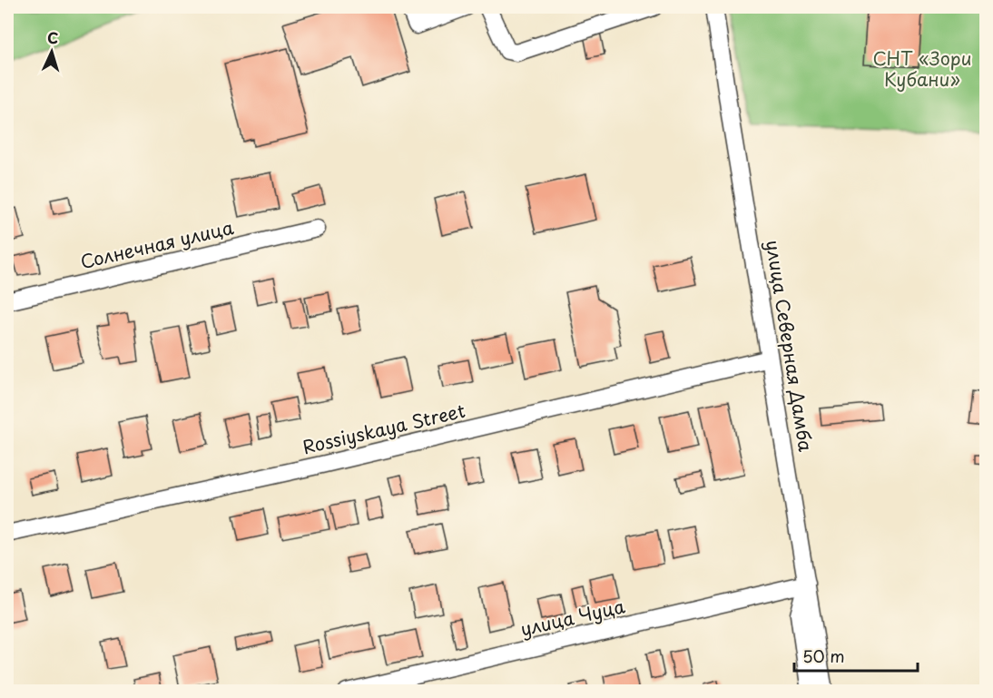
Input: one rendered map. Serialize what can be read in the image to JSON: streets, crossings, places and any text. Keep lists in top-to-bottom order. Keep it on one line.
{"streets":{"street":["Солнечная улица","улица Северная Дамба","Rossiyskaya Street","улица Чуца"]},"crossings":[["улица Северная Дамба","Rossiyskaya Street"],["улица Северная Дамба","улица Чуца"]],"parks":["СНТ «Зори Кубани»"],"scale_bar":"50 m","north":"top"}
